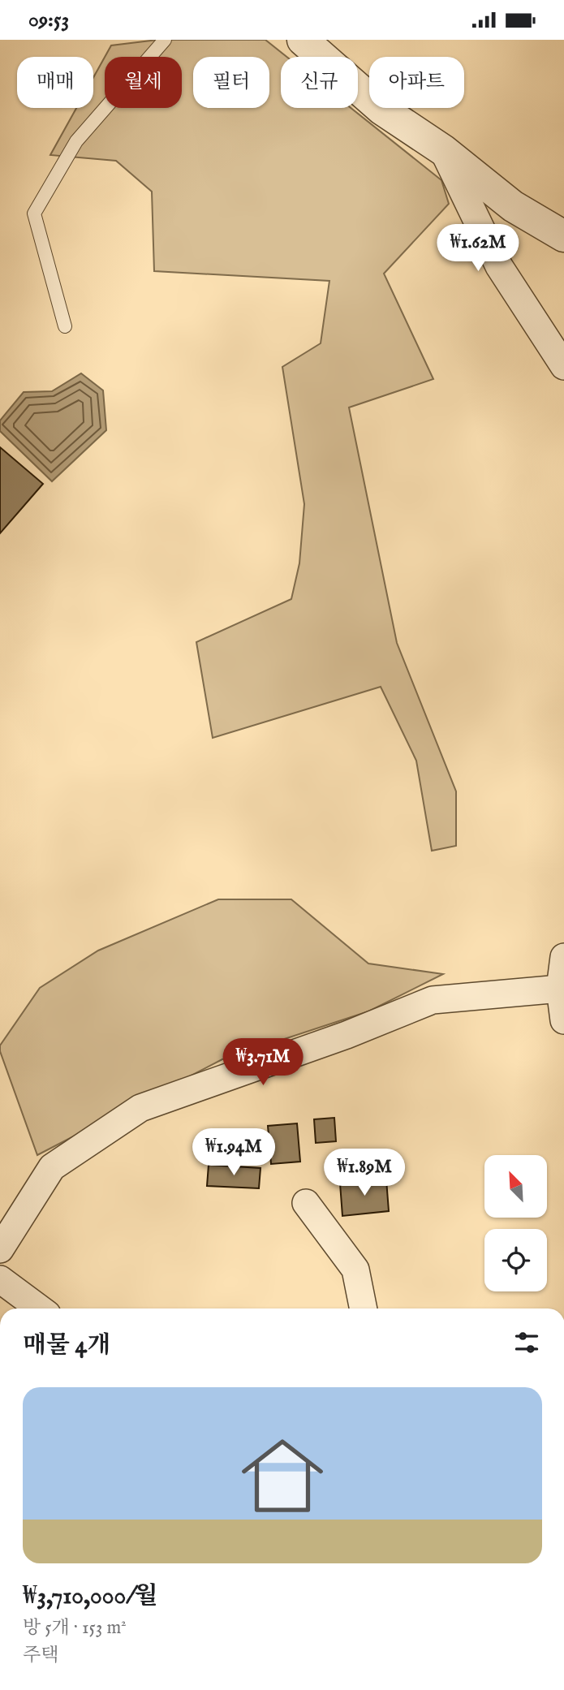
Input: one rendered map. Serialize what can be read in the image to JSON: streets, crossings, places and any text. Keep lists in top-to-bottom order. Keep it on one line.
{"north":"top left","page":{"status":"09:53","chip":["매매","월세","필터","신규","아파트"],"price":["₩1.62M","₩3.71M","₩1.94M","₩1.89M"],"heading":"매물 4개","list":[{"name":"₩3,710,000/월","note":"방 5개 · 153 m² · 주택"}]}}
